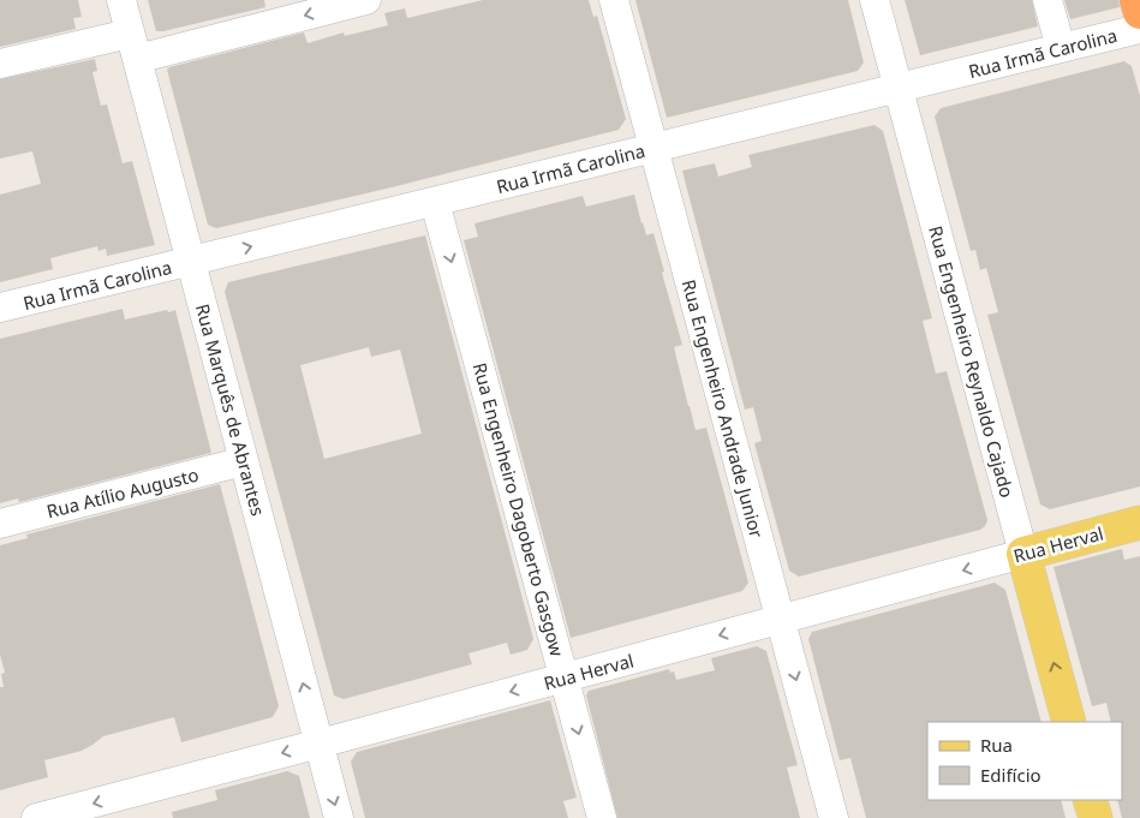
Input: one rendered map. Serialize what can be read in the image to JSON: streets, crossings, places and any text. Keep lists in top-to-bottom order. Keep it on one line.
{"streets":{"main road":["Rua Engenheiro Reynaldo Cajado","Rua Herval"],"street":["Rua Irmã Carolina","Rua Engenheiro Andrade Junior","Rua Marquês de Abrantes","Rua Atílio Augusto","Rua Engenheiro Dagoberto Gasgow"]},"crossings":[["Rua Irmã Carolina","Rua Engenheiro Reynaldo Cajado"],["Rua Irmã Carolina","Rua Engenheiro Andrade Junior"],["Rua Irmã Carolina","Rua Marquês de Abrantes"],["Rua Irmã Carolina","Rua Engenheiro Dagoberto Gasgow"],["Rua Engenheiro Reynaldo Cajado","Rua Herval"],["Rua Engenheiro Andrade Junior","Rua Herval"],["Rua Marquês de Abrantes","Rua Atílio Augusto"],["Rua Marquês de Abrantes","Rua Herval"],["Rua Engenheiro Dagoberto Gasgow","Rua Herval"]],"one_way":["Rua Engenheiro Dagoberto Gasgow","Rua Herval"],"legend":["Rua","Edifício"]}
